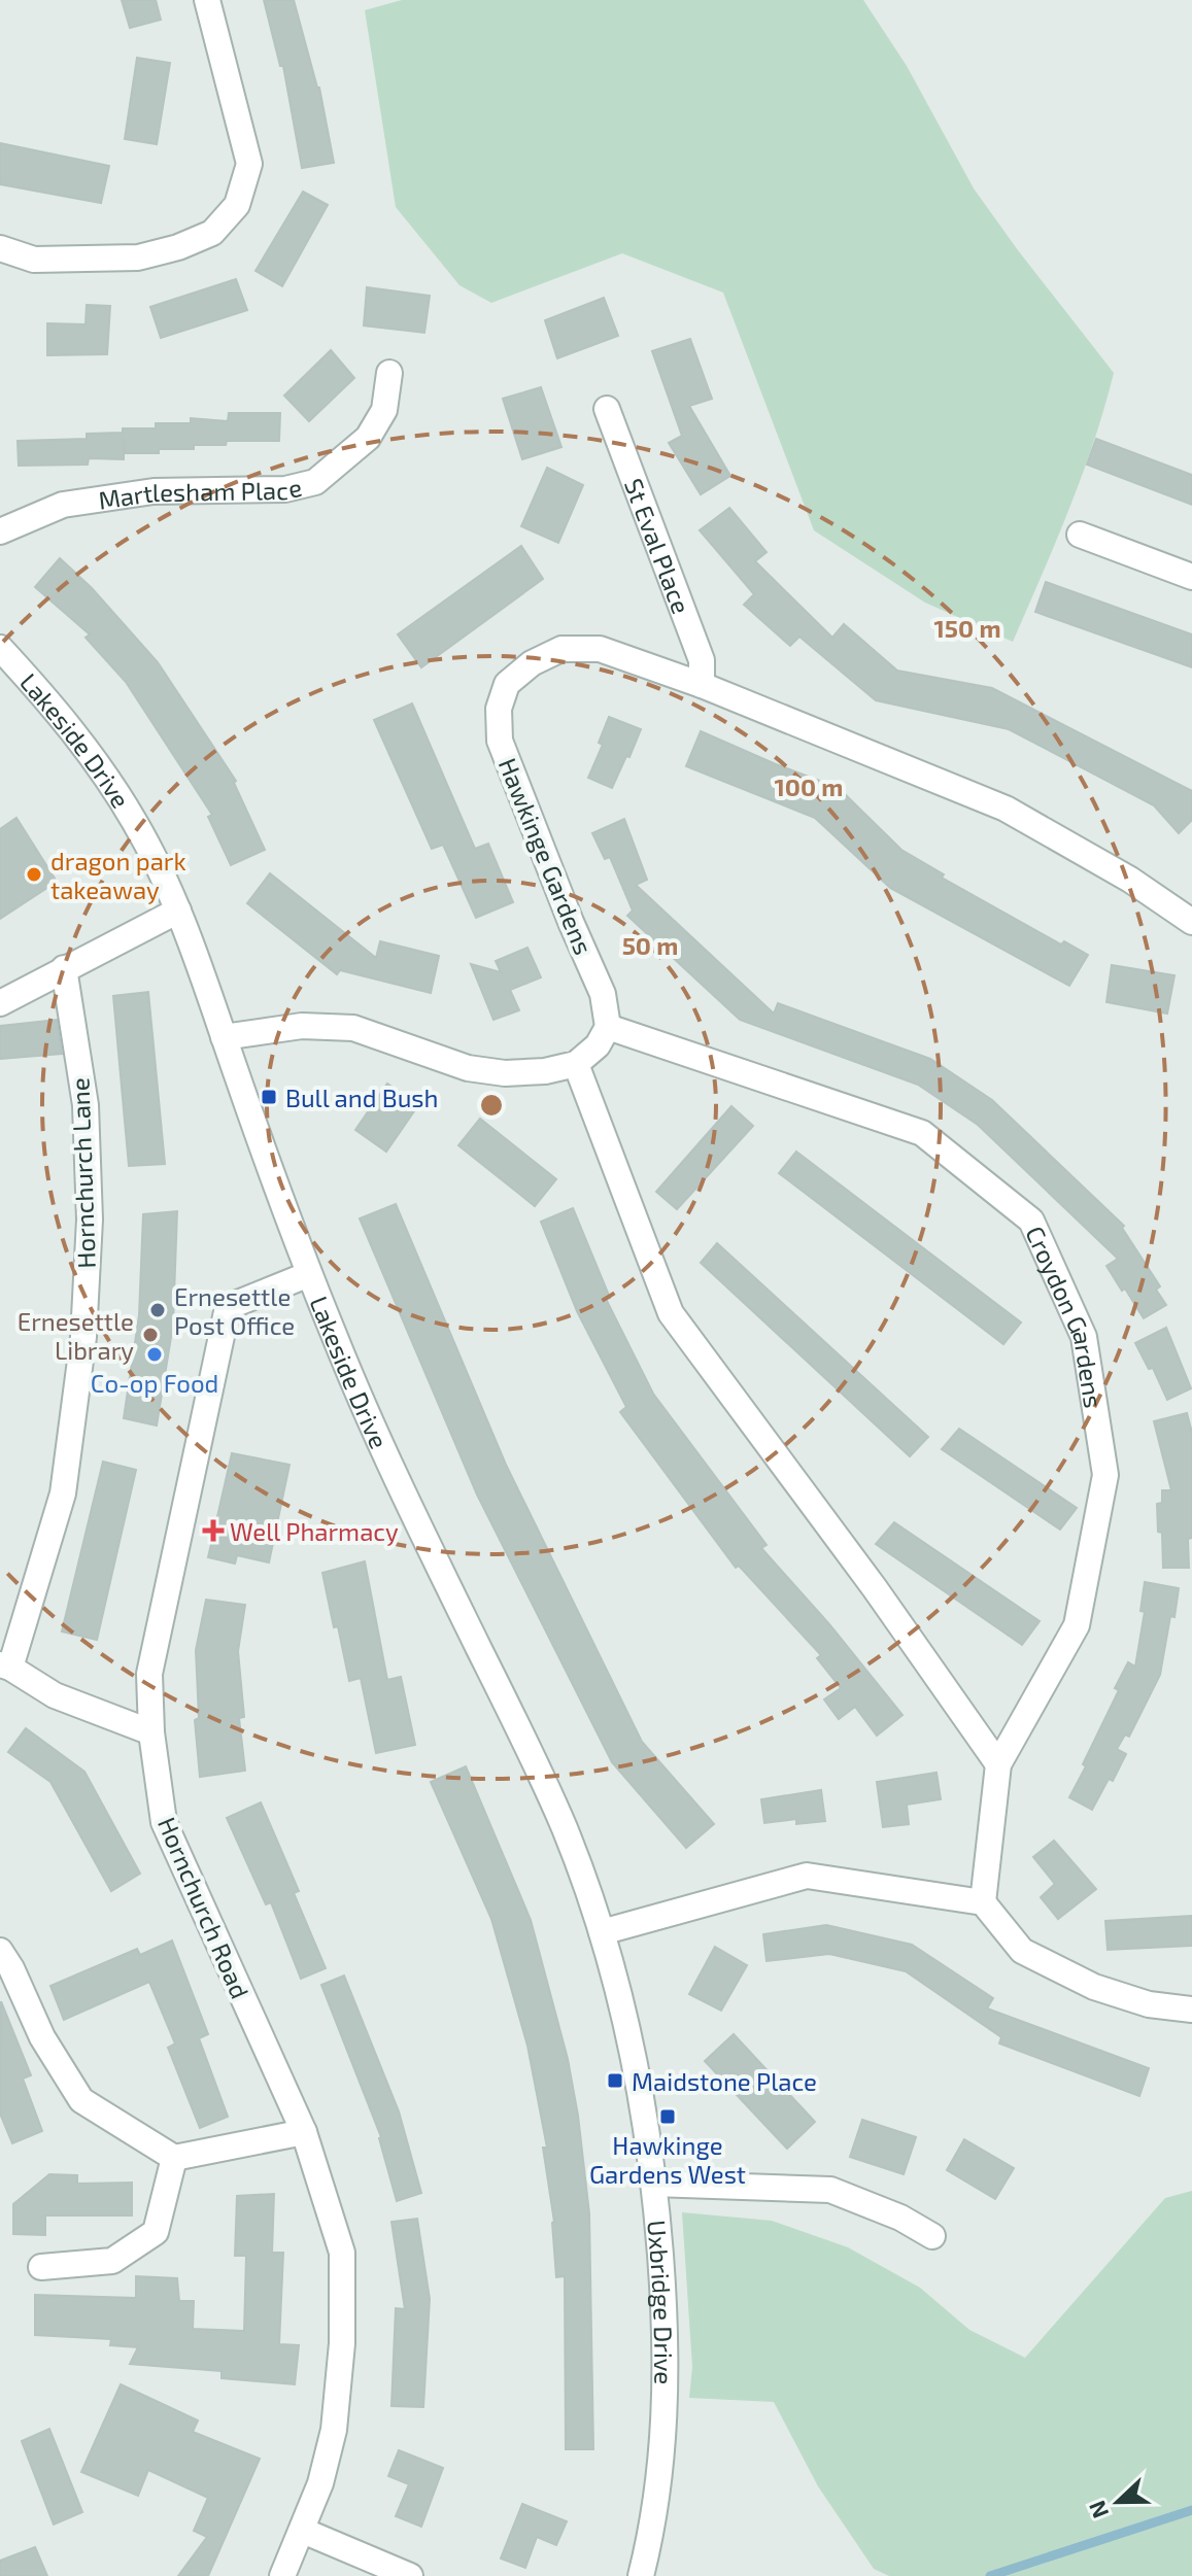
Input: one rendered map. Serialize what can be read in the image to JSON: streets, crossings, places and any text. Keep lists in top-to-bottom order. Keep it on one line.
{"streets":{"street":["Martlesham Place","St Eval Place","Lakeside Drive","Hawkinge Gardens","Hornchurch Lane","Croydon Gardens","Hornchurch Road","Uxbridge Drive"]},"crossings":[["St Eval Place","Hawkinge Gardens"],["Lakeside Drive","Hornchurch Road"],["Lakeside Drive","Uxbridge Drive"],["Hawkinge Gardens","Croydon Gardens"]],"places":{"other":["dragon park takeaway","Ernesettle Post Office","Ernesettle Library","Co-op Food"],"transit":["Bull and Bush","Maidstone Place","Hawkinge Gardens West"],"health":["Well Pharmacy"]},"north":"left","rings":["150 m","100 m","50 m"]}
